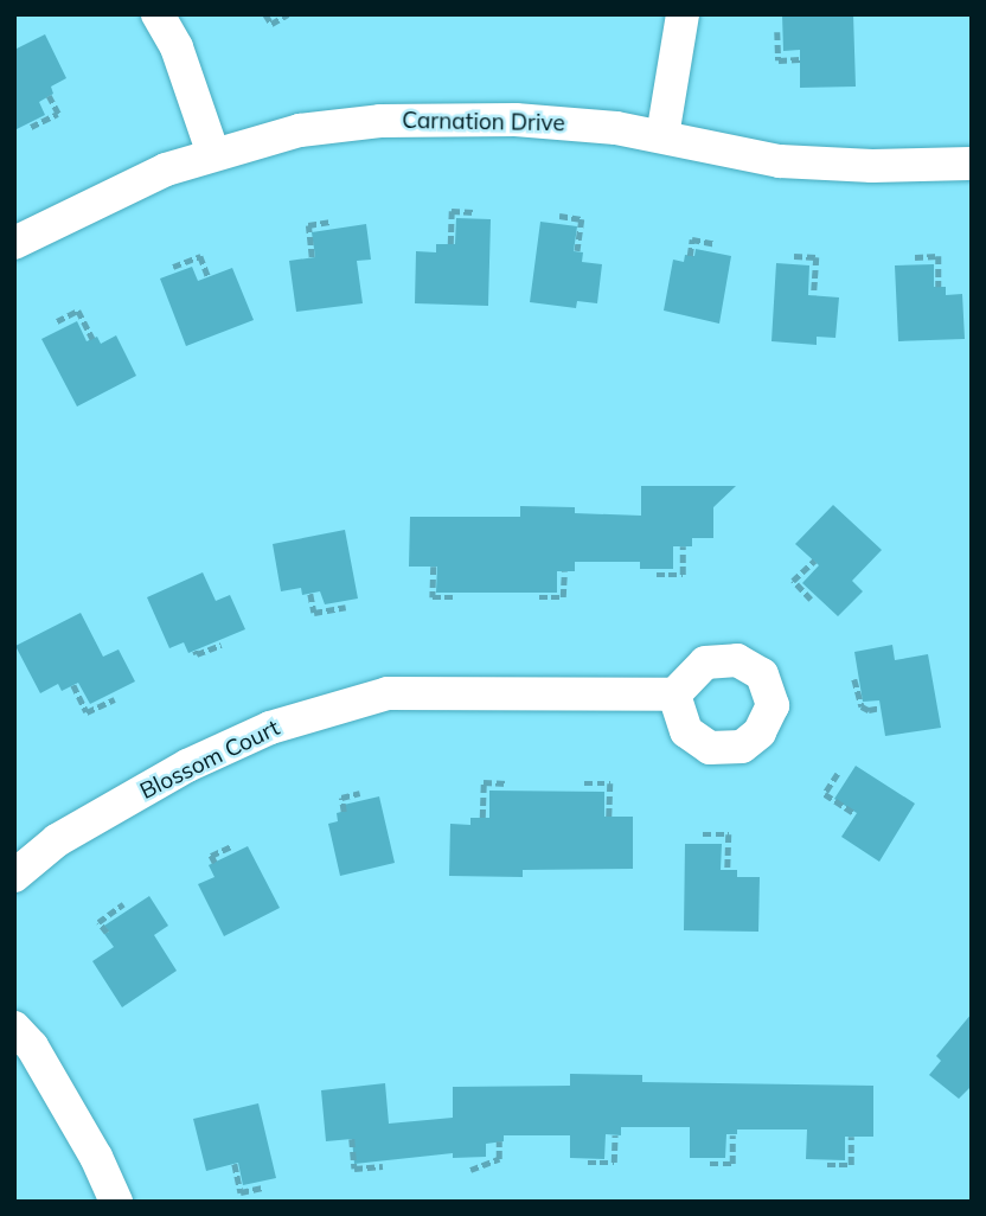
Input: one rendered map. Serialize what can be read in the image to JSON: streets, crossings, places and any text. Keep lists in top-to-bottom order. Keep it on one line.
{"streets":{"street":["Carnation Drive","Blossom Court"]}}
